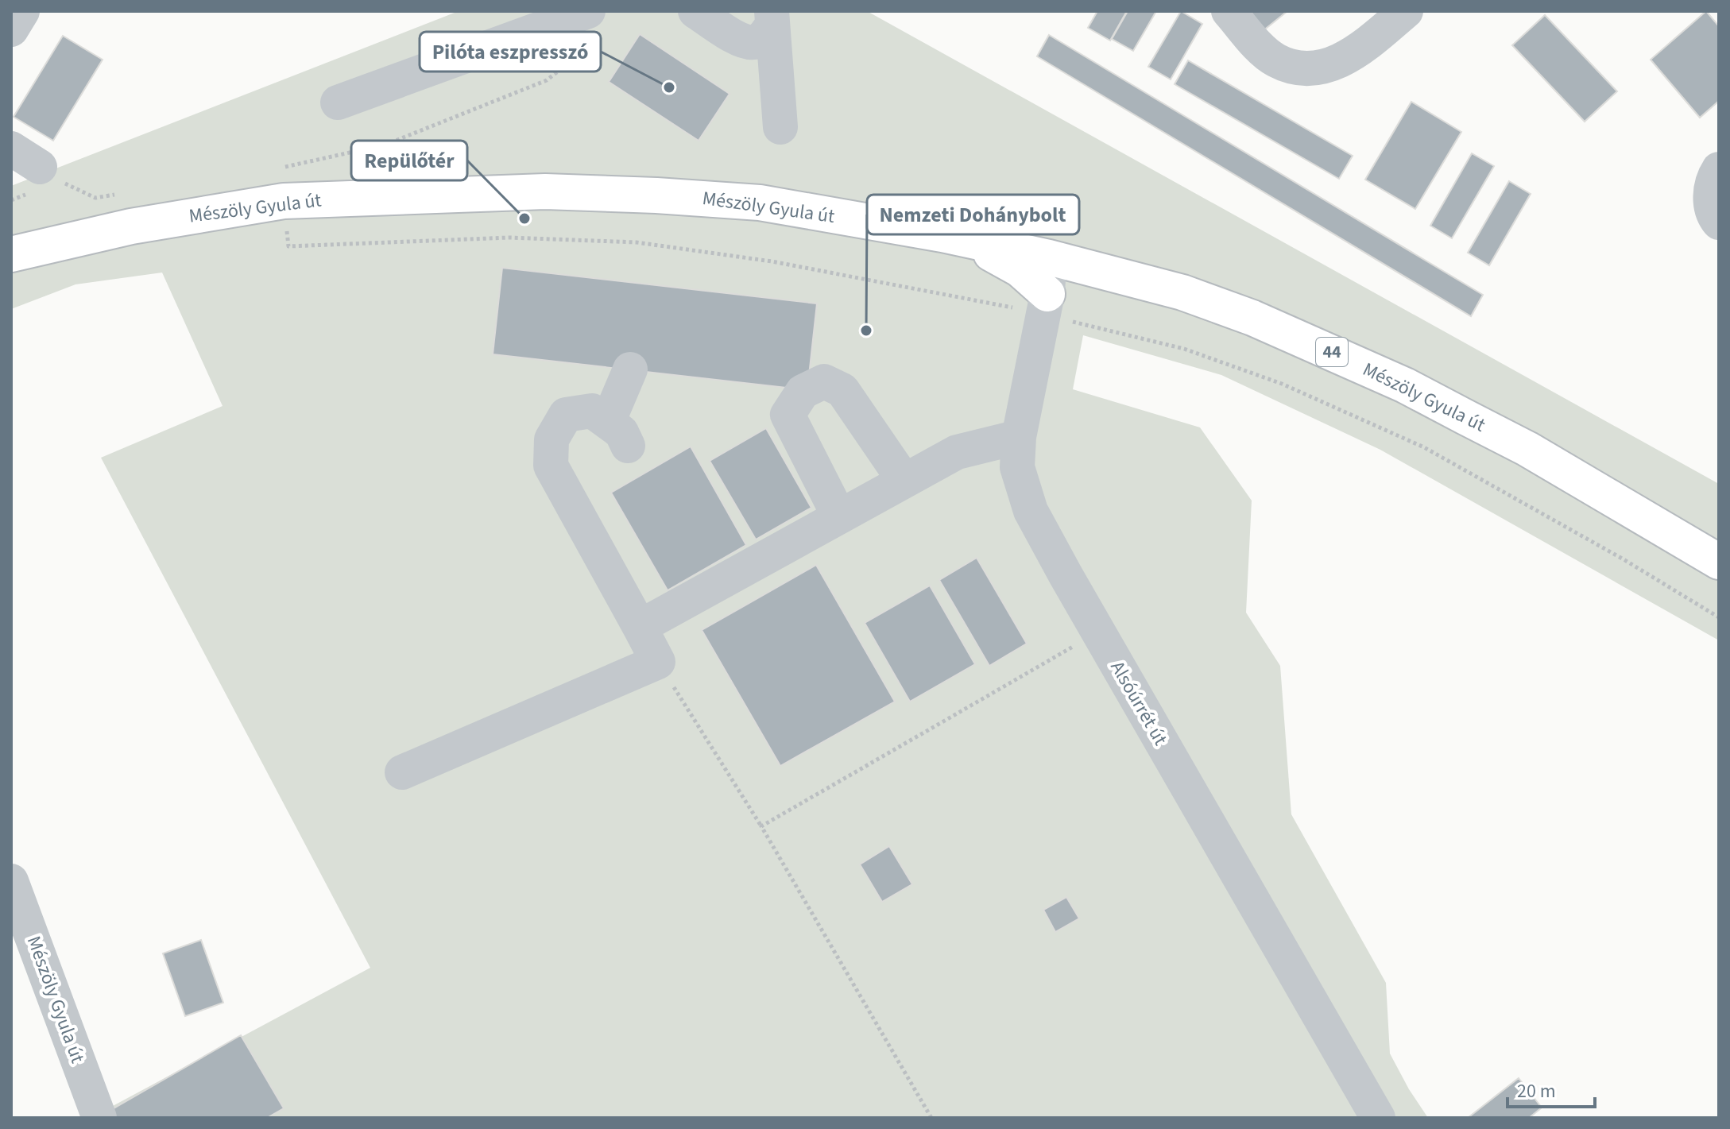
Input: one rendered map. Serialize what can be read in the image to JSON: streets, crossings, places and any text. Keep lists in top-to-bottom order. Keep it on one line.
{"streets":{"main road":["Mészöly Gyula út","44"],"street":["Alsóúrrét út"]},"crossings":[["Mészöly Gyula út","Alsóúrrét út"]],"places":["Pilóta eszpresszó","Repülőtér","Nemzeti Dohánybolt"],"scale_bar":"20 m"}
